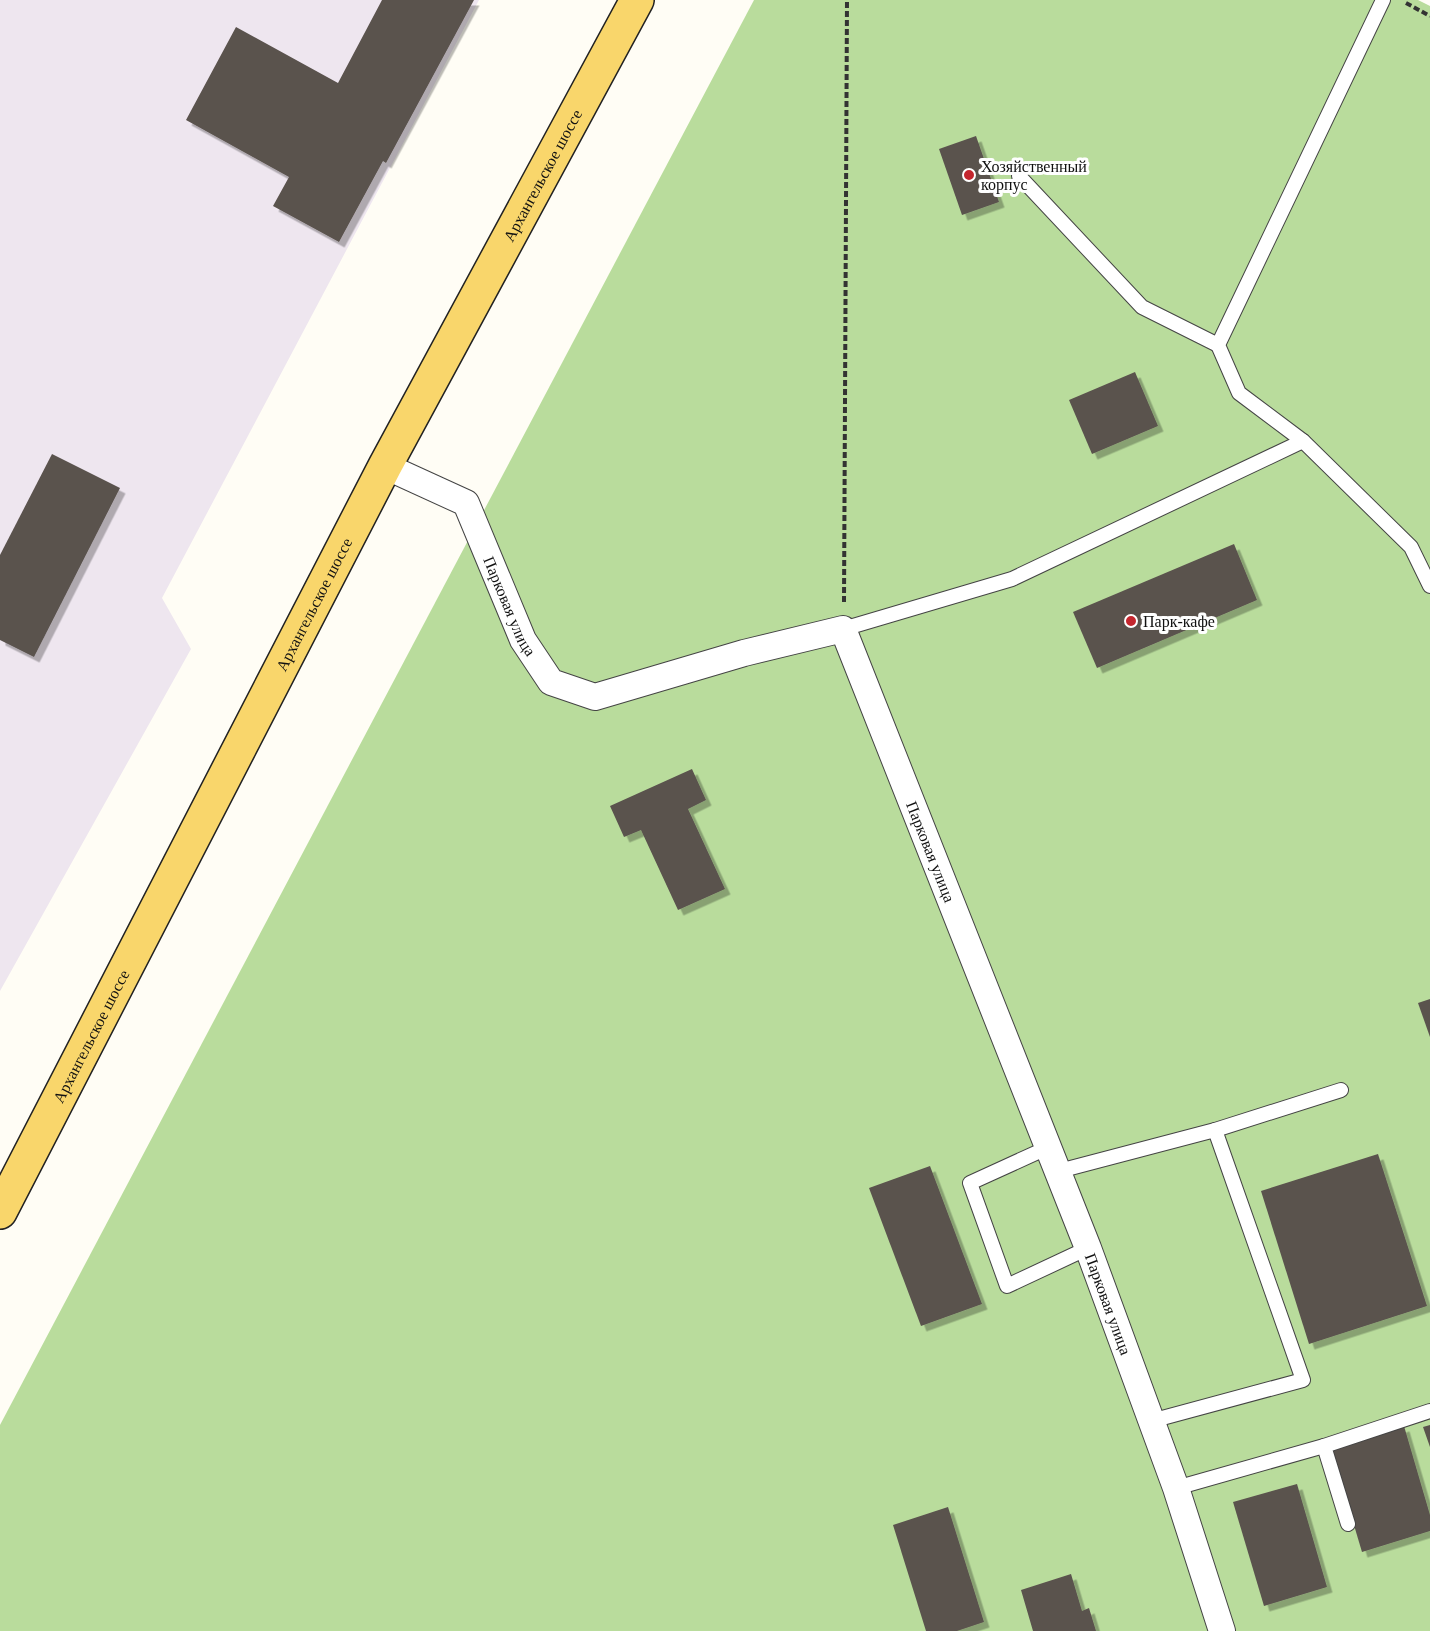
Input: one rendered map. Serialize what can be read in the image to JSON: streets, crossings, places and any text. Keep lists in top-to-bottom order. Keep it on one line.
{"streets":{"main road":["Архангельское шоссе"],"street":["Парковая улица"]},"crossings":[["Архангельское шоссе","Парковая улица"]],"places":["Хозяйственный корпус","Парк-кафе"]}
